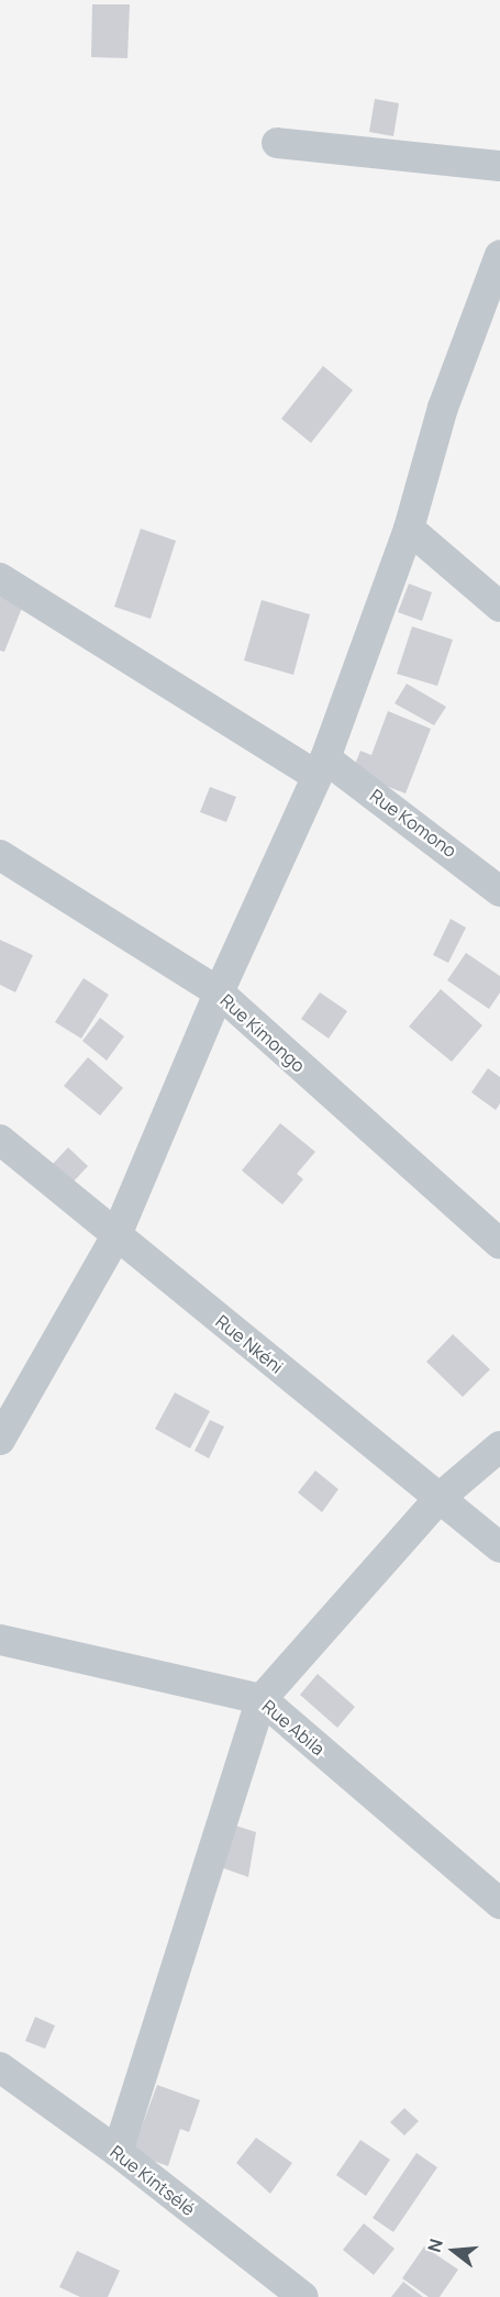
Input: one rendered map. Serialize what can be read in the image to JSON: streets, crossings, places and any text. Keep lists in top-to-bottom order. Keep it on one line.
{"streets":{"street":["Rue Komono","Rue Kimongo","Rue Nkéni","Rue Abila","Rue Kintsélé"]},"north":"left"}
